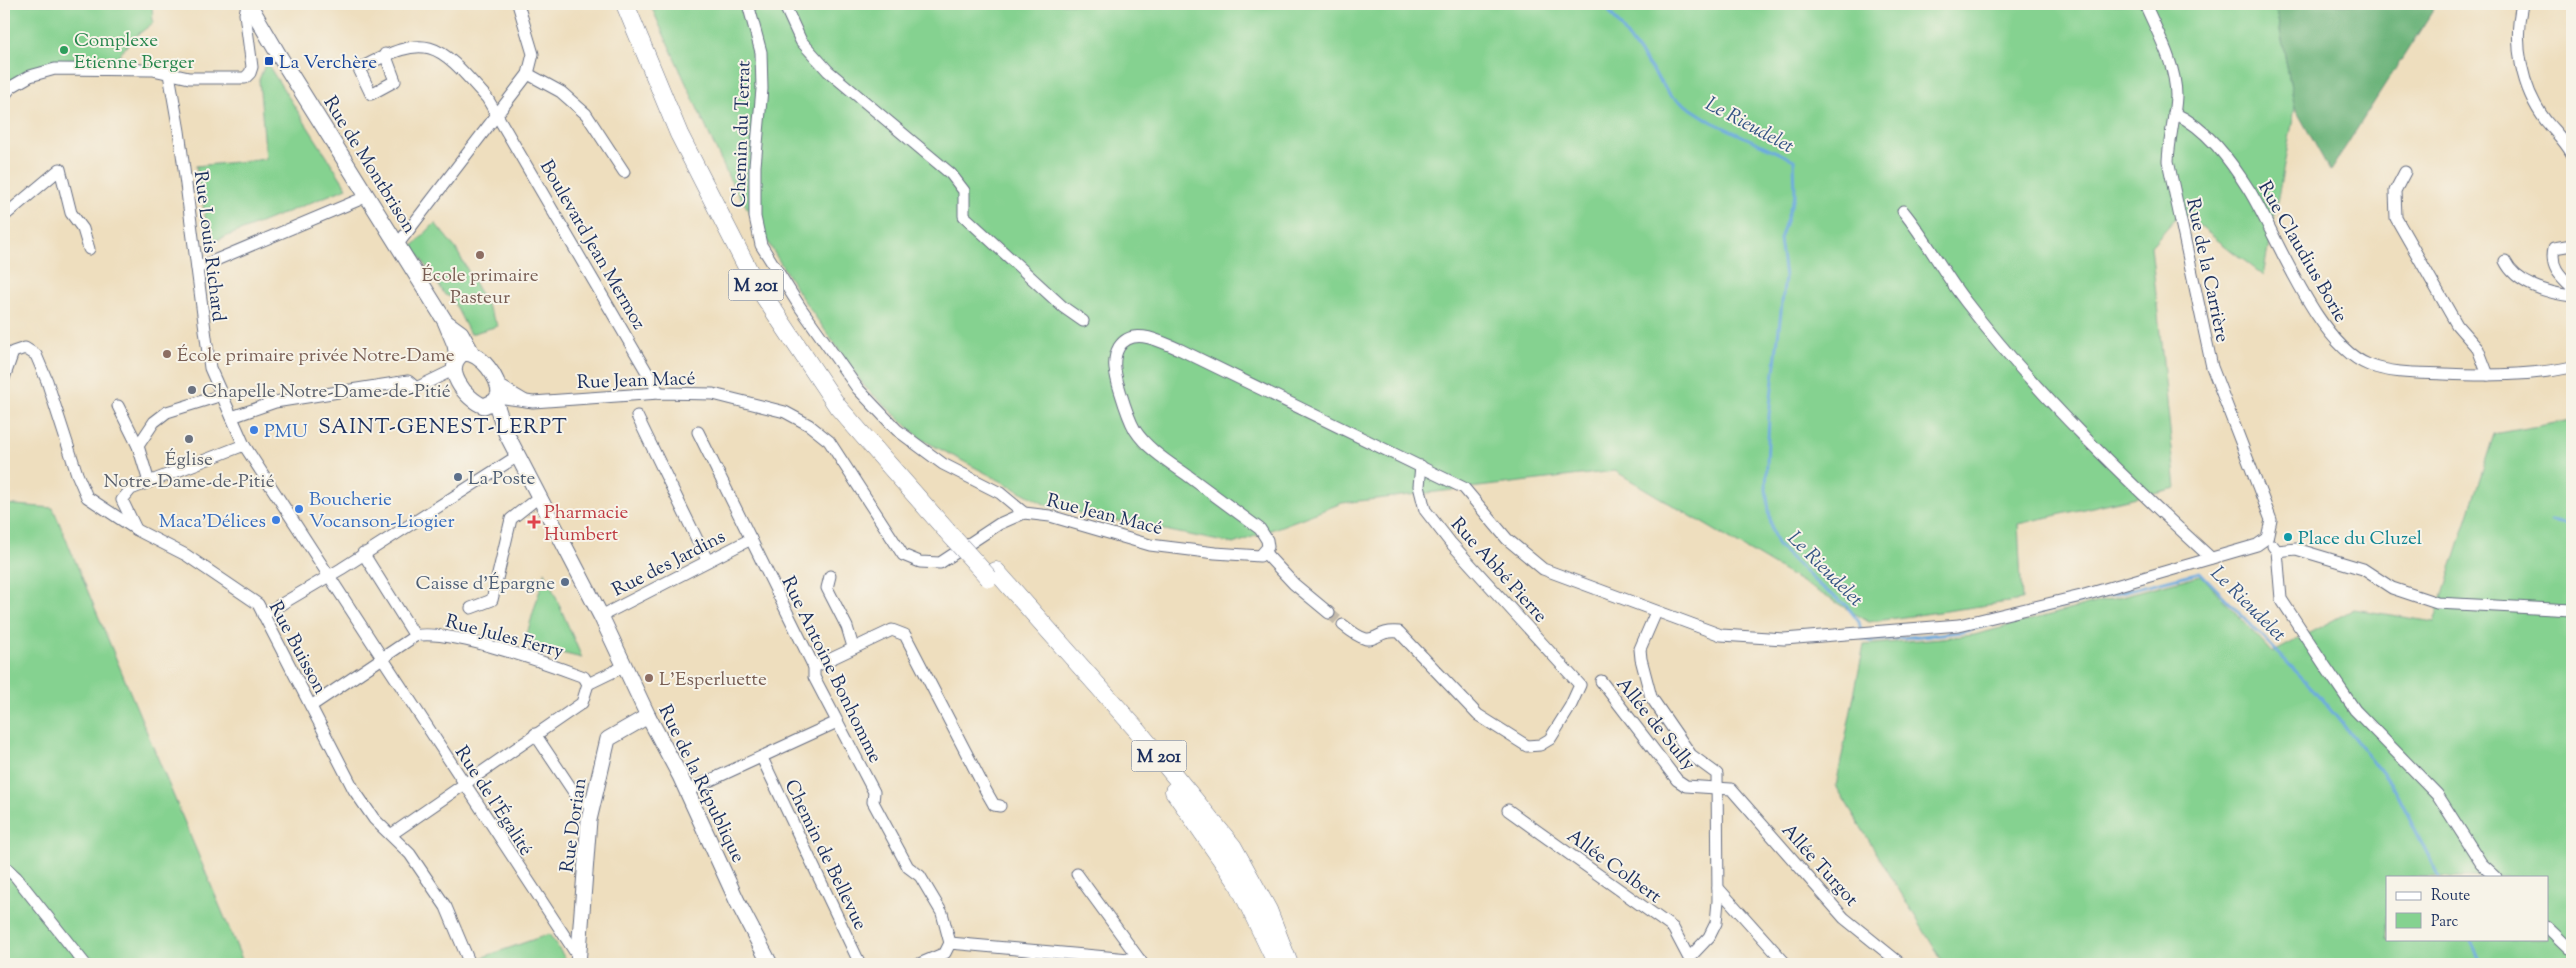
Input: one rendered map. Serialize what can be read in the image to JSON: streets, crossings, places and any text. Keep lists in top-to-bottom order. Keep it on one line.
{"streets":{"highway":["M 201"],"main road":["Rue de Montbrison","Rue de la République","Rue Dorian"],"street":["Chemin du Terrat","Boulevard Jean Mermoz","Rue Louis Richard","Rue Claudius Borie","Rue de la Carrière","Rue Jean Macé","Rue des Jardins","Rue Abbé Pierre","Rue Jules Ferry","Rue Buisson","Rue Antoine Bonhomme","Allée de Sully","Rue de l'Égalité","Chemin de Bellevue","Allée Turgot","Allée Colbert"]},"crossings":[["Chemin du Terrat","Rue Jean Macé"],["Boulevard Jean Mermoz","Rue Jean Macé"],["Rue Louis Richard","Rue de l'Égalité"],["Rue Claudius Borie","Rue de la Carrière"],["Rue Jean Macé","Rue de la République"],["Rue des Jardins","Rue Antoine Bonhomme"],["Rue des Jardins","Rue de la République"],["Allée de Sully","Allée Turgot"],["Rue de la République","Rue Dorian"],["Rue de l'Égalité","Rue Dorian"]],"districts":["SAINT-GENEST-LERPT"],"water":["Le Rieudelet"],"places":{"other":["Complexe Etienne Berger","École primaire Pasteur","École primaire privée Notre-Dame","Chapelle Notre-Dame-de-Pitié","PMU","Église Notre-Dame-de-Pitié","La Poste","Boucherie Vocanson-Liogier","Maca’Délices","Place du Cluzel","Caisse d'Épargne","L’Esperluette"],"transit":["La Verchère"],"health":["Pharmacie Humbert"]},"legend":["Route","Parc"]}
